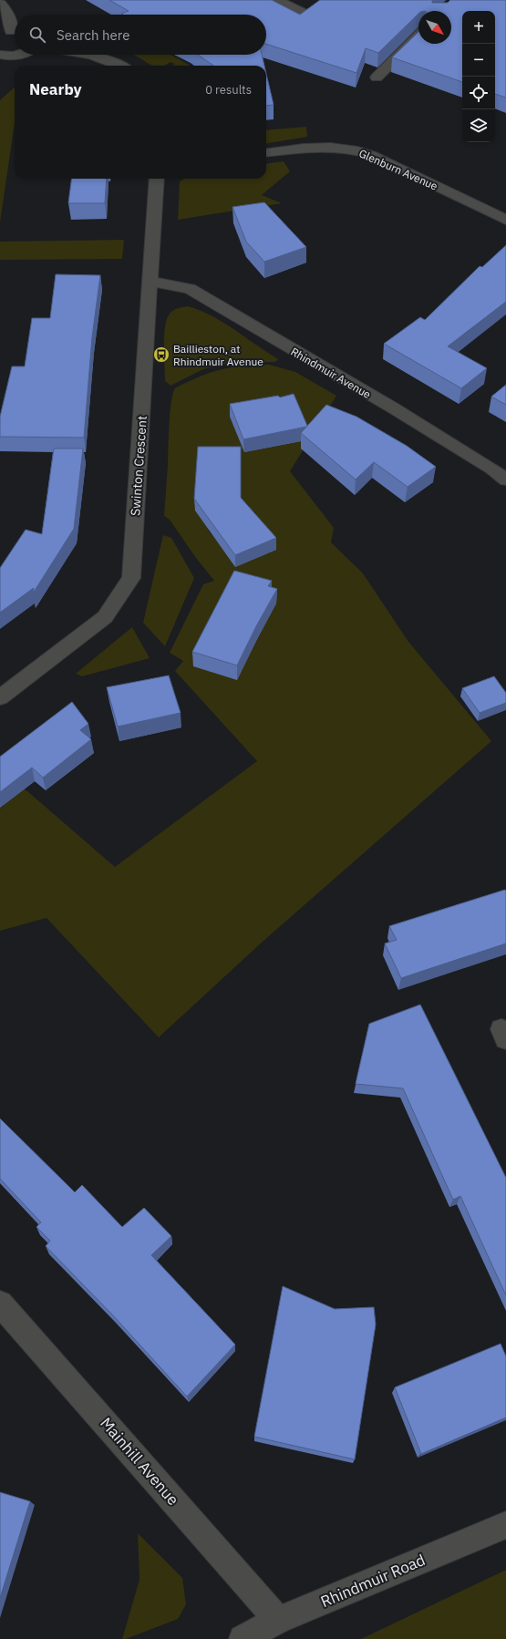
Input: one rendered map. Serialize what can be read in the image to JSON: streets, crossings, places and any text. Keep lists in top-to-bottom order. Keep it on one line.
{"streets":{"street":["Glenburn Avenue","Rhindmuir Avenue","Swinton Crescent","Mainhill Avenue","Rhindmuir Road"]},"crossings":[["Rhindmuir Avenue","Swinton Crescent"],["Mainhill Avenue","Rhindmuir Road"]],"places":{"bus stop":["Baillieston, at Rhindmuir Avenue"]},"north":"bottom right","page":{"map_buttons":["+","−"],"search":"Search here","heading":["Nearby","0 results"]}}
